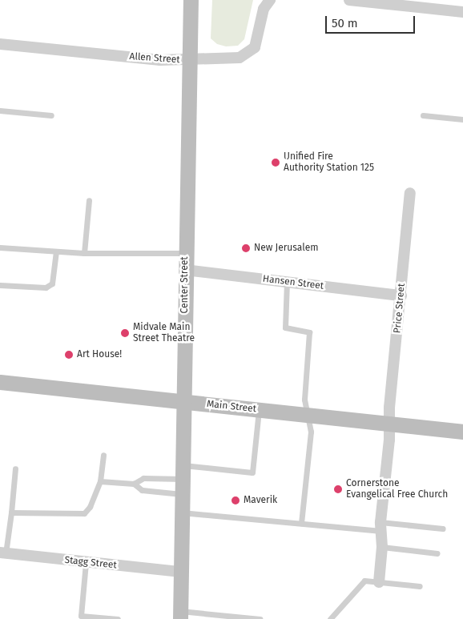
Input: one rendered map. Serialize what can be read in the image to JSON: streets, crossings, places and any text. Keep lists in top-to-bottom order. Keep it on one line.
{"streets":{"main road":["Center Street","Main Street"],"street":["Allen Street","Hansen Street","Price Street","Stagg Street"]},"crossings":[["Allen Street","Center Street"],["Hansen Street","Center Street"],["Hansen Street","Price Street"],["Center Street","Main Street"],["Center Street","Stagg Street"],["Price Street","Main Street"]],"places":["Unified Fire Authority Station 125","New Jerusalem","Midvale Main Street Theatre","Art House!","Cornerstone Evangelical Free Church","Maverik"],"scale_bar":"50 m"}
